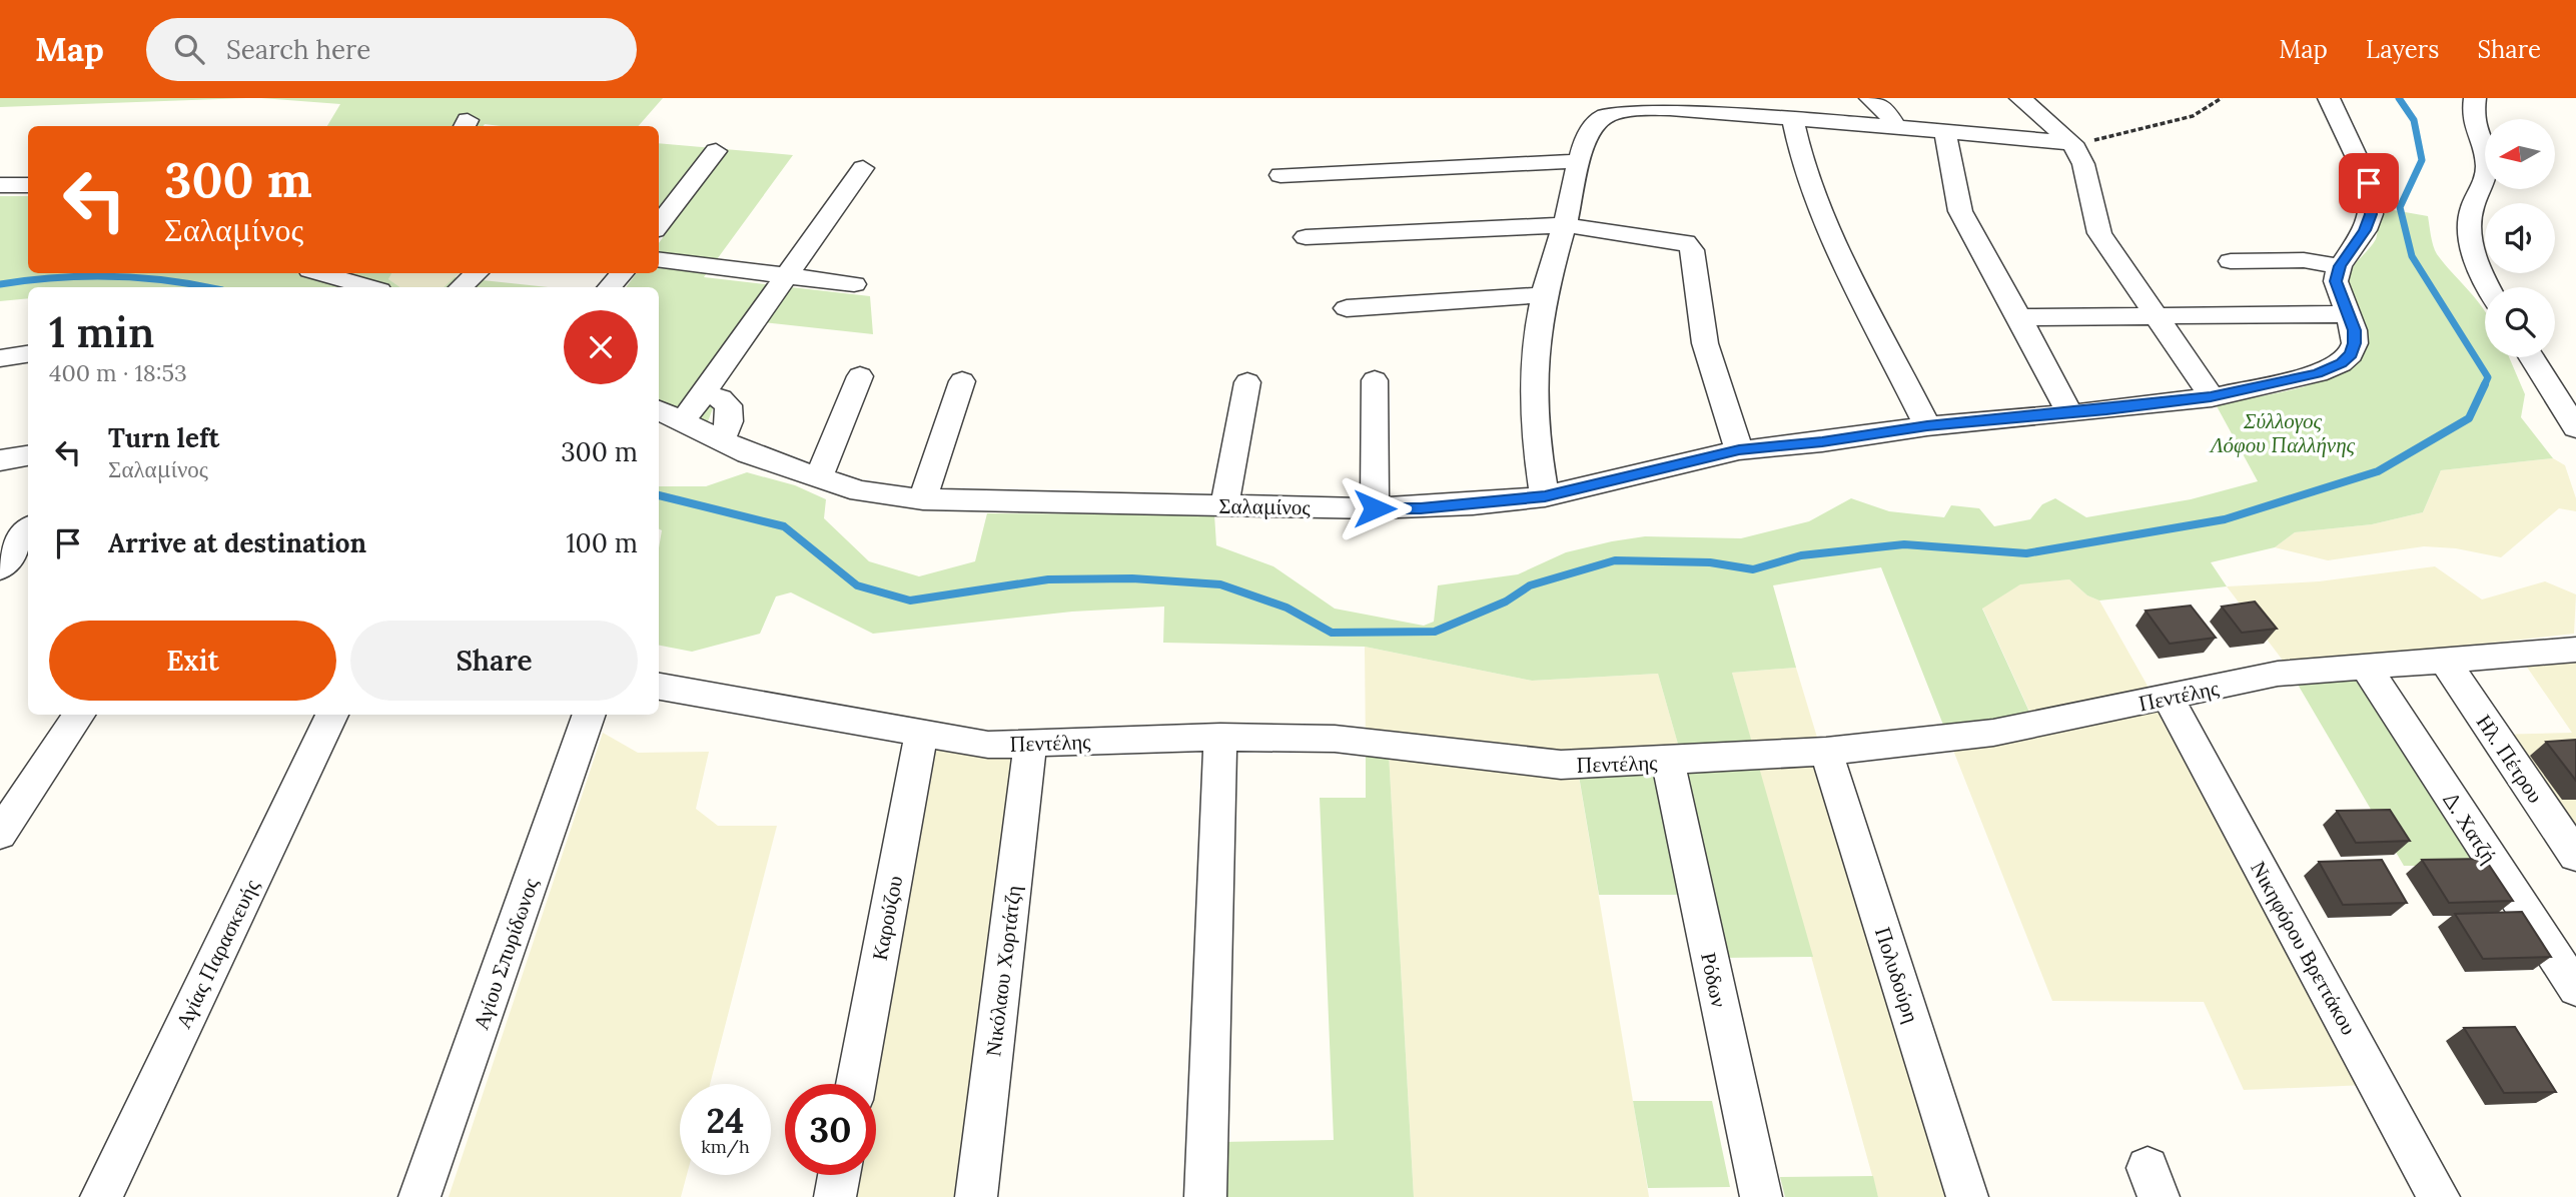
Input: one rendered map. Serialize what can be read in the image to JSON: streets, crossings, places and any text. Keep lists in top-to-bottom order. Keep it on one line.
{"streets":{"street":["Σαλαμίνος","Πεντέλης","Ηλ. Πέτρου","Δ. Χατζή","Καρούζου","Νικηφόρου Βρεττάκου","Αγίας Παρασκευής","Αγίου Σπυρίδωνος","Νικόλαου Χορτάτζη","Πολυδούρη","Ρόδων"]},"crossings":[["Πεντέλης","Ηλ. Πέτρου"],["Πεντέλης","Δ. Χατζή"],["Πεντέλης","Καρούζου"],["Πεντέλης","Νικηφόρου Βρεττάκου"],["Πεντέλης","Νικόλαου Χορτάτζη"],["Πεντέλης","Πολυδούρη"],["Πεντέλης","Ρόδων"]],"parks":["Σύλλογος Λόφου Παλλήνης"],"north":"left","page":{"header":"Map","search":"Search here","nav":["Map","Layers","Share"],"turn":["300 m","Σαλαμίνος"],"heading":["1 min","400 m · 18:53"],"list":[{"name":"Turn left","note":"Σαλαμίνος","value":"300 m"},{"name":"Arrive at destination","value":"100 m"}],"buttons":["Exit","Share"],"speed":"24 km/h","limit":"30"}}
